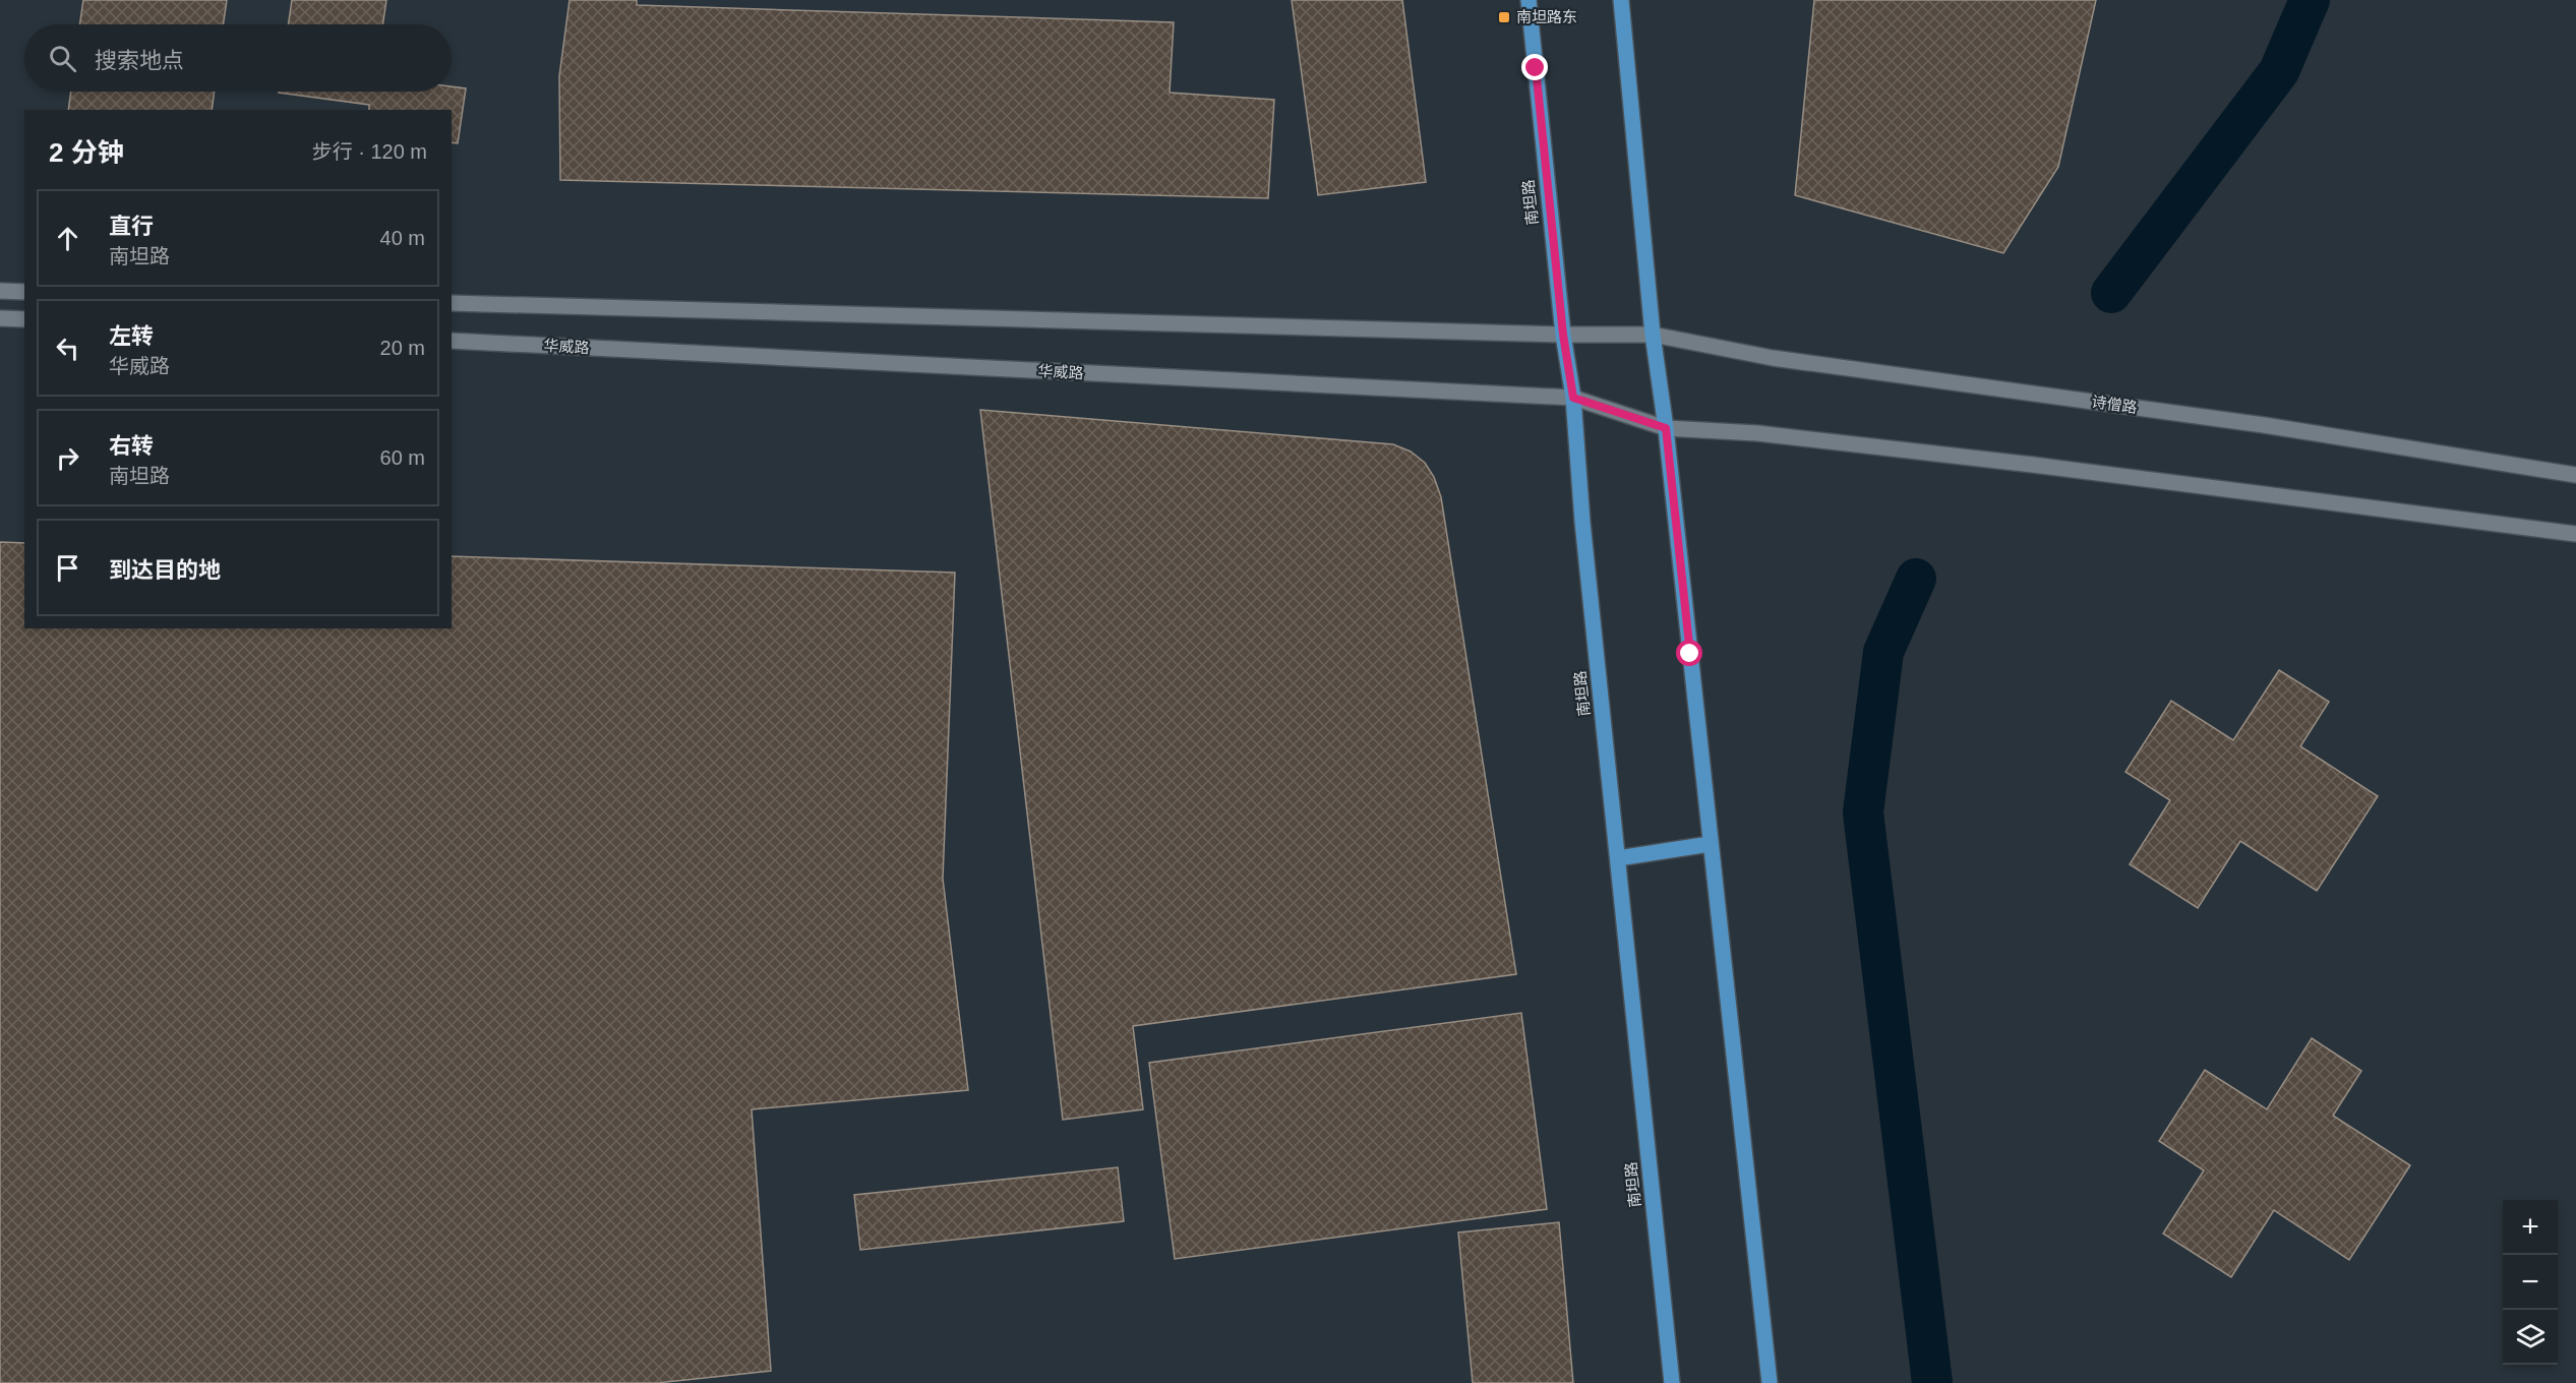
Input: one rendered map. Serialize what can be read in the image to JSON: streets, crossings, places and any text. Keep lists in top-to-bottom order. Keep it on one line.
{"streets":{"main road":["南坦路"],"street":["华威路","诗僧路"]},"crossings":[["南坦路","华威路"],["南坦路","诗僧路"]],"places":{"transit":["南坦路东"]},"page":{"search":"搜索地点","heading":["2 分钟","步行 · 120 m"],"list":[["直行","南坦路","40 m"],["左转","华威路","20 m"],["右转","南坦路","60 m"],"到达目的地"],"map_buttons":["+","−"]}}
